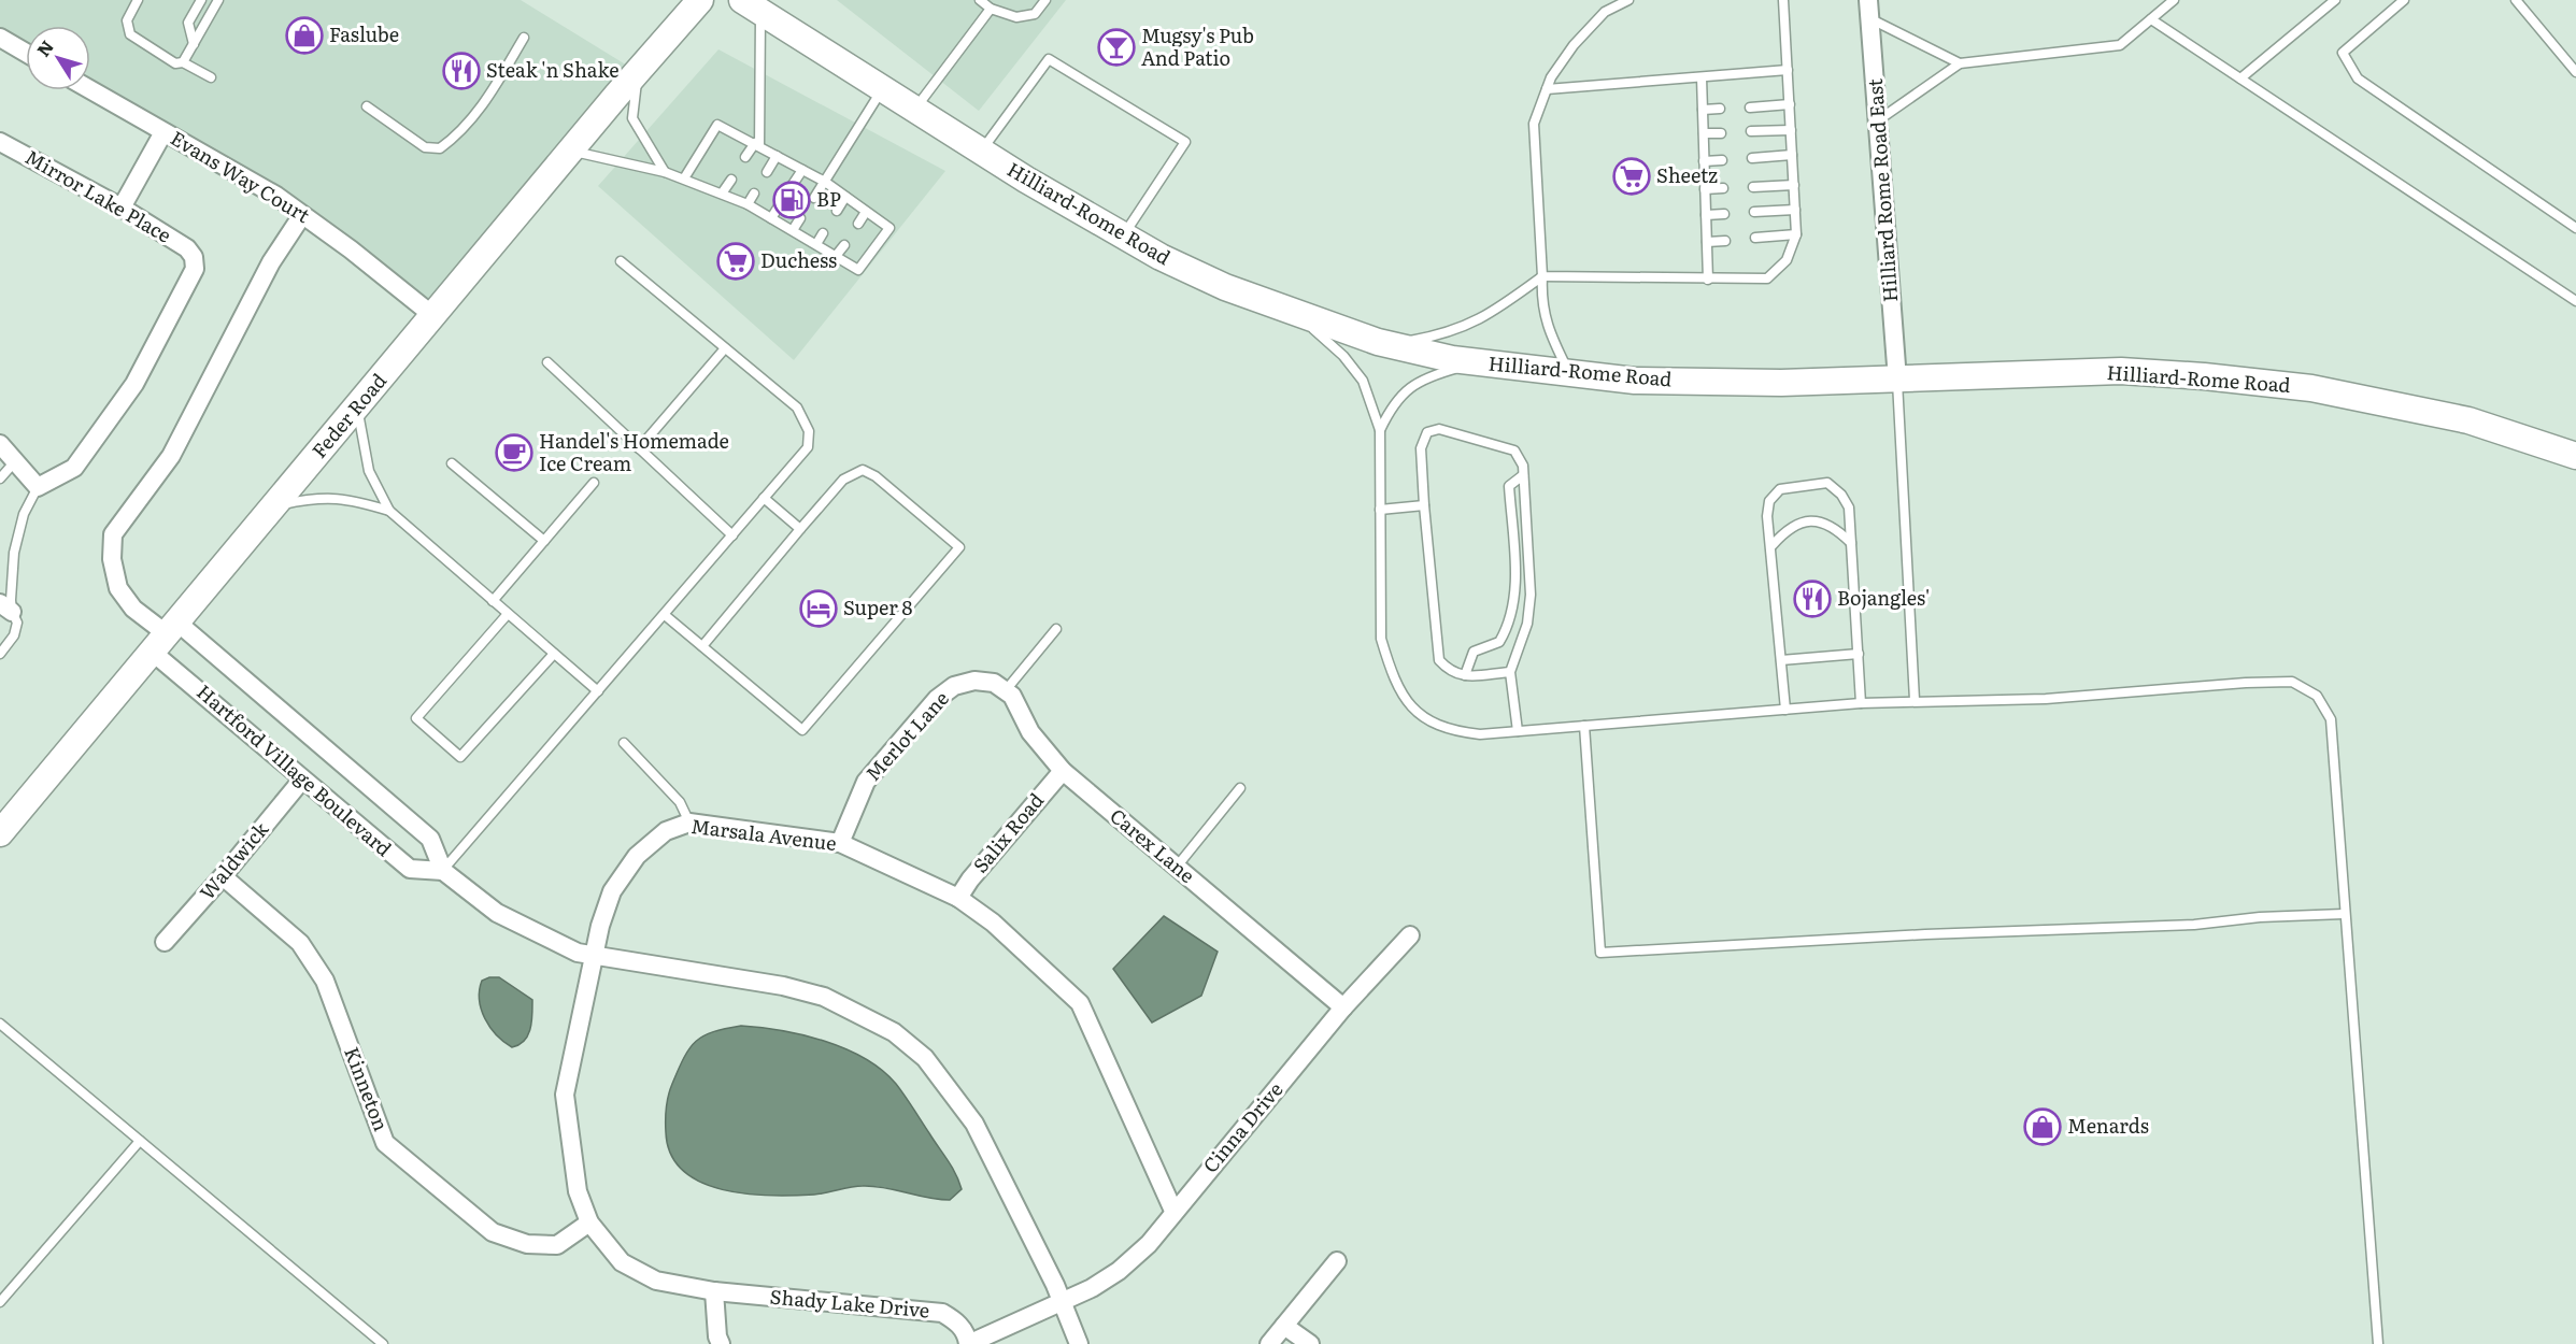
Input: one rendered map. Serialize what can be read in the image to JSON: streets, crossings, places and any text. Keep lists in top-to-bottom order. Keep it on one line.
{"streets":{"main road":["Hilliard-Rome Road","Feder Road"],"street":["Evans Way Court","Hilliard Rome Road East","Mirror Lake Place","Merlot Lane","Hartford Village Boulevard","Salix Road","Marsala Avenue","Carex Lane","Waldwick","Kinneton","Cinna Drive","Shady Lake Drive"]},"crossings":[["Evans Way Court","Feder Road"],["Hilliard Rome Road East","Hilliard-Rome Road"],["Feder Road","Hartford Village Boulevard"],["Merlot Lane","Marsala Avenue"],["Merlot Lane","Carex Lane"],["Hartford Village Boulevard","Waldwick"],["Salix Road","Marsala Avenue"],["Salix Road","Carex Lane"],["Marsala Avenue","Cinna Drive"],["Marsala Avenue","Shady Lake Drive"],["Carex Lane","Cinna Drive"],["Waldwick","Kinneton"],["Kinneton","Shady Lake Drive"],["Cinna Drive","Shady Lake Drive"]],"places":{"shop":["Faslube","Menards"],"bar":["Mugsy's Pub And Patio"],"restaurant":["Steak 'n Shake","Bojangles'"],"supermarket":["Sheetz","Duchess"],"fuel station":["BP"],"cafe":["Handel's Homemade Ice Cream"],"hotel":["Super 8"]},"north":"top left"}
